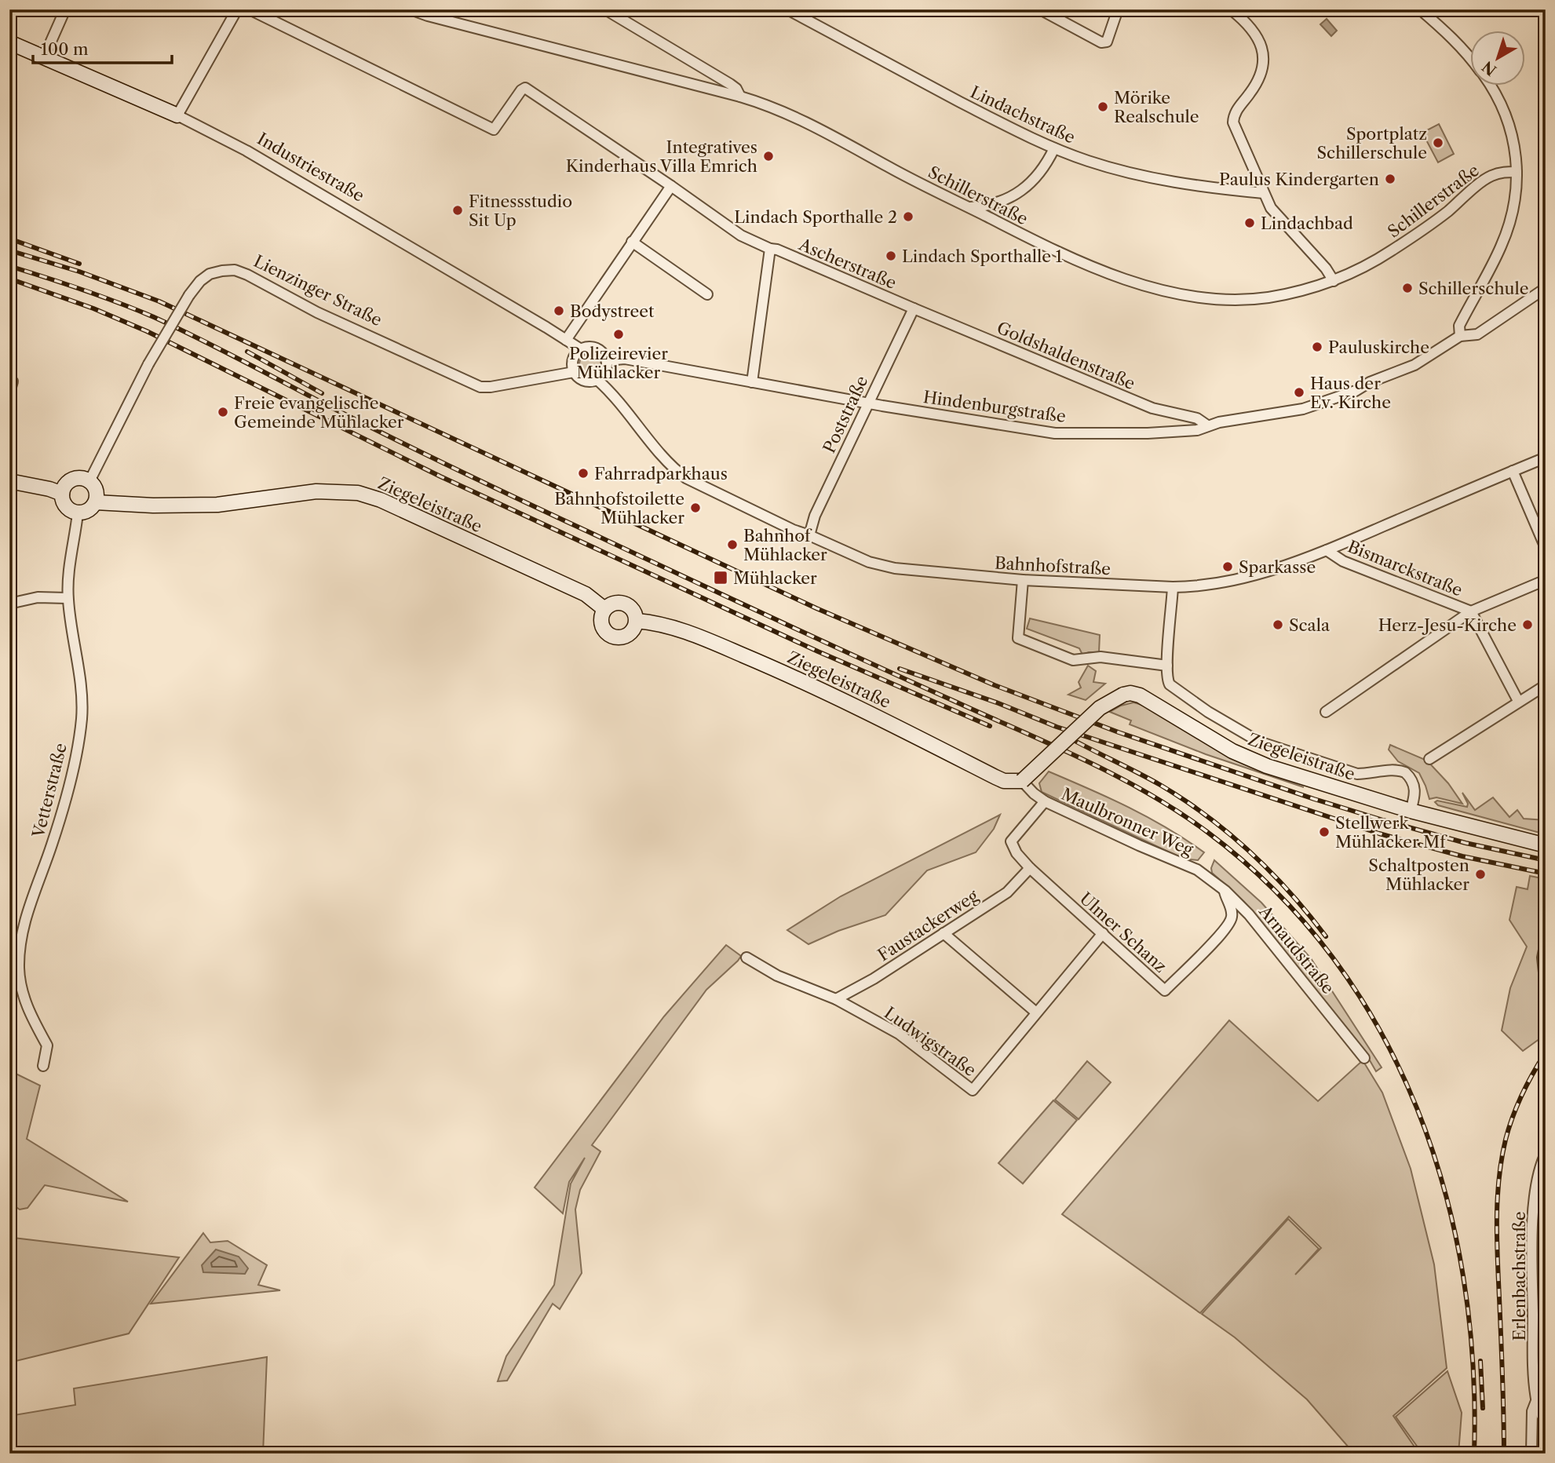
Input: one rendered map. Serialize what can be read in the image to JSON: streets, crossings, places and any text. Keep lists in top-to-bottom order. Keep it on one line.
{"streets":{"street":["Lindachstraße","Industriestraße","Schillerstraße","Ascherstraße","Lienzinger Straße","Goldshaldenstraße","Hindenburgstraße","Poststraße","Ziegeleistraße","Bahnhofstraße","Bismarckstraße","Vetterstraße","Maulbronner Weg","Faustackerweg","Ulmer Schanz","Arnaudstraße","Ludwigstraße","Erlenbachstraße"]},"crossings":[["Industriestraße","Lienzinger Straße"],["Industriestraße","Hindenburgstraße"],["Industriestraße","Bahnhofstraße"],["Ascherstraße","Goldshaldenstraße"],["Ascherstraße","Poststraße"],["Lienzinger Straße","Hindenburgstraße"],["Lienzinger Straße","Ziegeleistraße"],["Lienzinger Straße","Bahnhofstraße"],["Lienzinger Straße","Vetterstraße"],["Goldshaldenstraße","Hindenburgstraße"],["Goldshaldenstraße","Poststraße"],["Hindenburgstraße","Poststraße"],["Hindenburgstraße","Bahnhofstraße"],["Poststraße","Bahnhofstraße"],["Ziegeleistraße","Vetterstraße"],["Bahnhofstraße","Bismarckstraße"],["Maulbronner Weg","Ulmer Schanz"],["Maulbronner Weg","Arnaudstraße"],["Faustackerweg","Ulmer Schanz"],["Faustackerweg","Ludwigstraße"],["Ulmer Schanz","Arnaudstraße"],["Ulmer Schanz","Ludwigstraße"]],"places":{"other":["Mörike Realschule","Sportplatz Schillerschule","Integratives Kinderhaus Villa Emrich","Paulus Kindergarten","Fitnessstudio Sit Up","Lindach Sporthalle 2","Lindachbad","Lindach Sporthalle 1","Schillerschule","Bodystreet","Polizeirevier Mühlacker","Pauluskirche","Haus der Ev. Kirche","Freie evangelische Gemeinde Mühlacker","Fahrradparkhaus","Bahnhofstoilette Mühlacker","Bahnhof Mühlacker","Sparkasse","Scala","Herz-Jesu-Kirche","Stellwerk Mühlacker Mf","Schaltposten Mühlacker"],"transit":["Mühlacker"]},"scale_bar":"100 m","north":"bottom left"}
